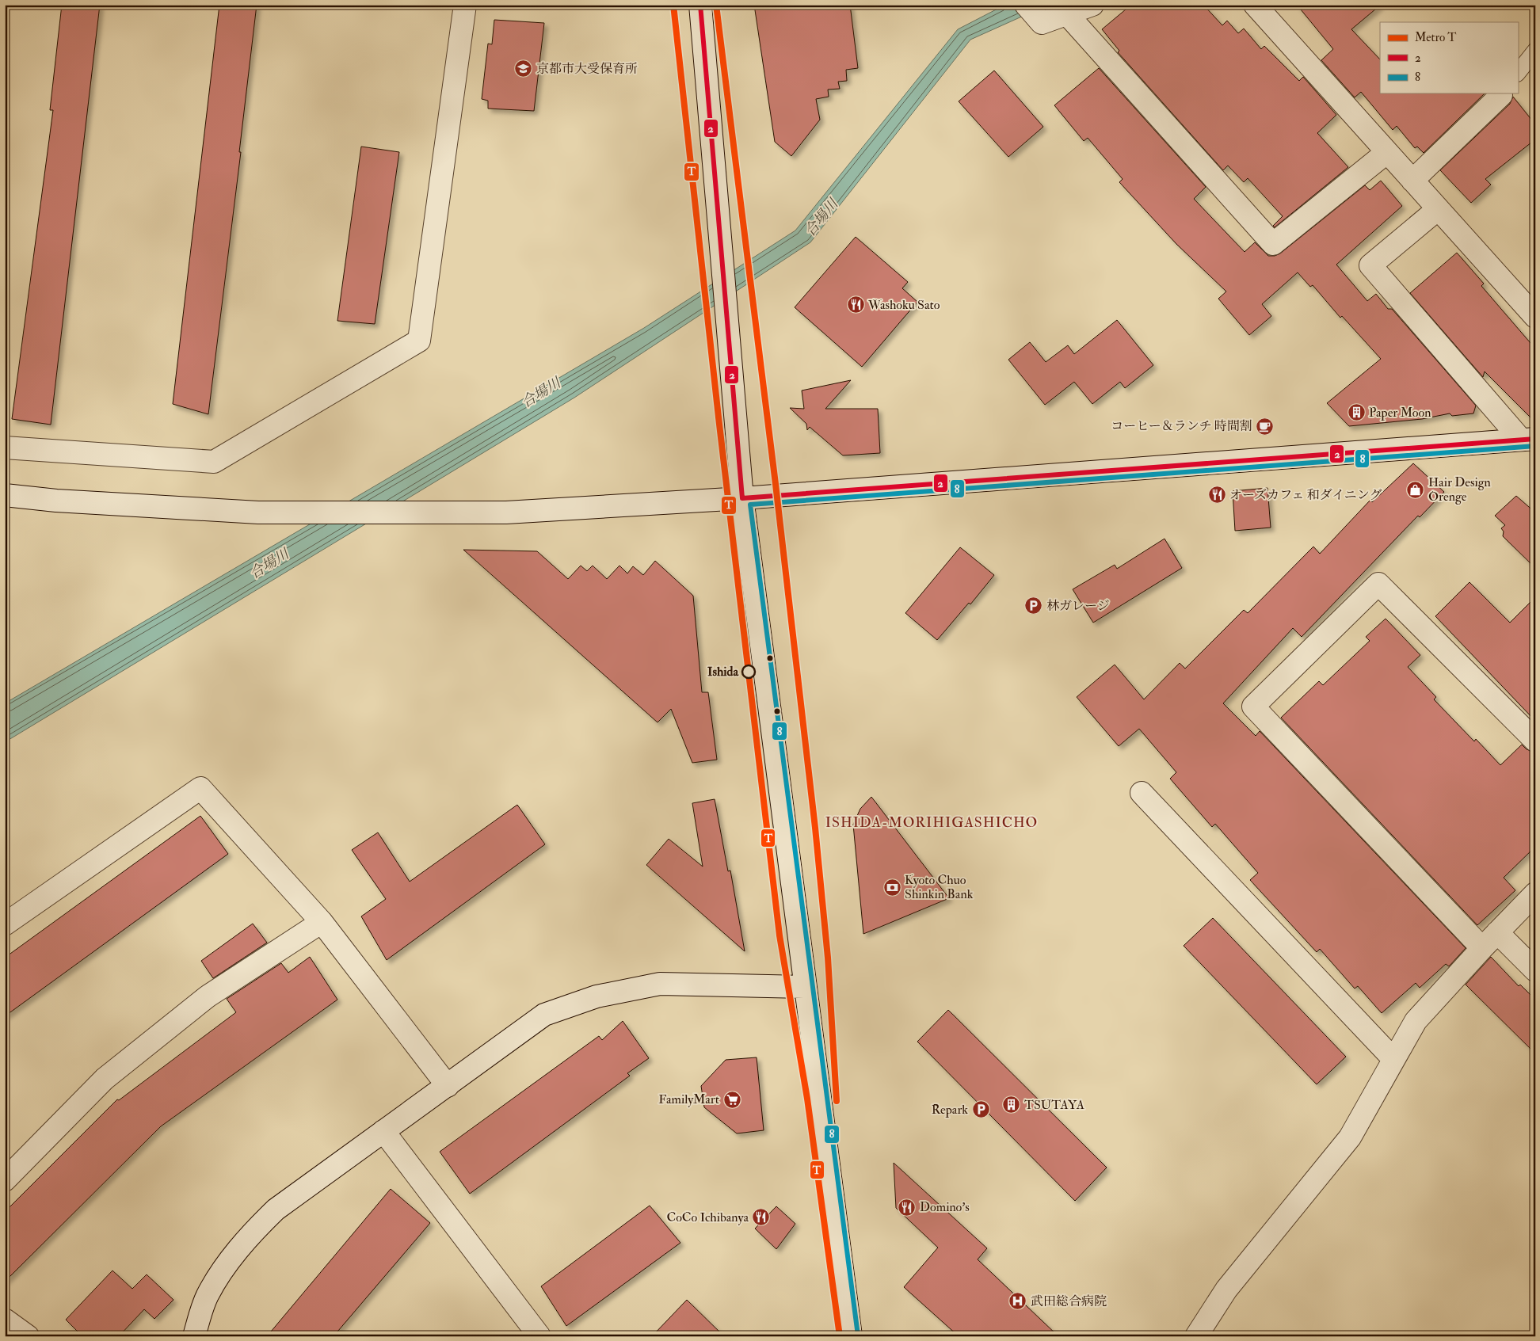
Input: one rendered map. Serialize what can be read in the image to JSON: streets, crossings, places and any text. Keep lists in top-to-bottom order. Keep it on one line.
{"districts":["ISHIDA-MORIHIGASHICHO"],"water":["合場川"],"places":{"school or university":["京都市大受保育所"],"restaurant":["Washoku Sato","オーズカフェ 和ダイニング","Domino's","CoCo Ichibanya"],"building":["Paper Moon","TSUTAYA"],"cafe":["コーヒー＆ランチ 時間割"],"shop":["Hair Design Orenge"],"parking":["林ガレージ","Repark"],"other":["Ishida"],"bank":["Kyoto Chuo Shinkin Bank"],"supermarket":["FamilyMart"],"hospital":["武田総合病院"]},"lines":["metro line T","transit line 2","transit line 8"],"legend":["Metro T","2","8"]}
